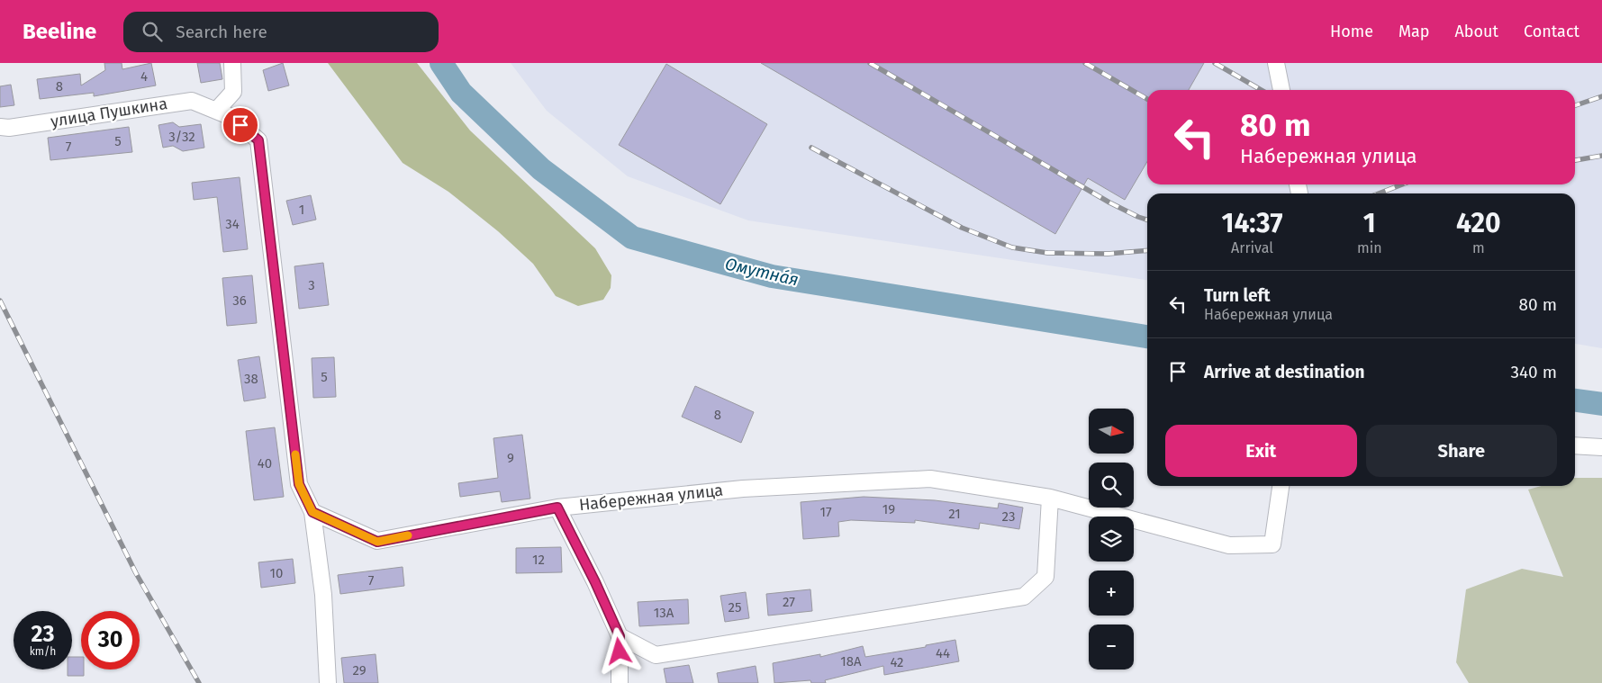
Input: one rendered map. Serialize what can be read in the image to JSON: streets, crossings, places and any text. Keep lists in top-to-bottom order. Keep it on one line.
{"streets":{"street":["улица Пушкина","Набережная улица"]},"water":["Омутна́я"],"house_numbers":["4","8","3/32","5","7","1","34","3","36","5","38","8","9","40","19","17","21","23","12","10","7","27","25","13А","44","18А","42","29"],"north":"right","page":{"header":"Beeline","search":"Search here","nav":["Home","Map","About","Contact"],"turn":["80 m","Набережная улица"],"eta":["14:37","Arrival","1","min","420","m"],"list":[{"name":"Turn left","note":"Набережная улица","value":"80 m"},{"name":"Arrive at destination","value":"340 m"}],"map_buttons":["+","−"],"buttons":["Exit","Share"],"speed":"23 km/h","limit":"30"}}
